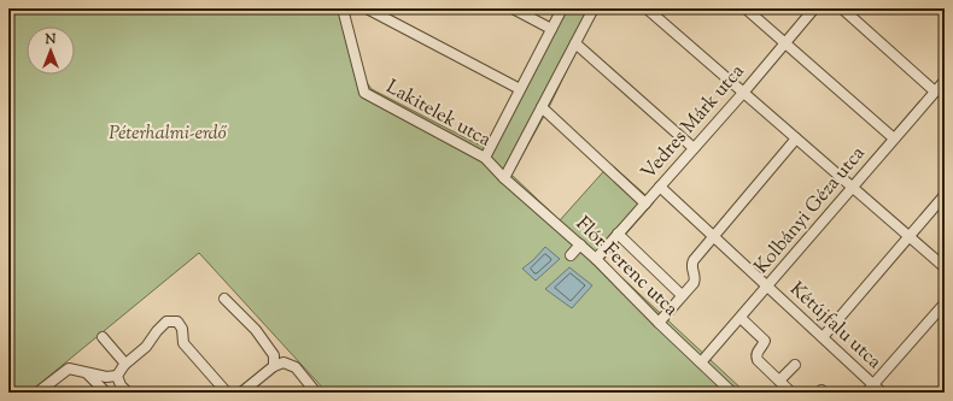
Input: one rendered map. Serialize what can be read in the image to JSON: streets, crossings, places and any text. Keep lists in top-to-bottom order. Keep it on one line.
{"streets":{"street":["Lakitelek utca","Vedres Márk utca","Kolbányi Géza utca","Flór Ferenc utca","Kétújfalu utca"]},"crossings":[["Lakitelek utca","Flór Ferenc utca"],["Vedres Márk utca","Flór Ferenc utca"],["Vedres Márk utca","Kétújfalu utca"],["Kolbányi Géza utca","Flór Ferenc utca"],["Kolbányi Géza utca","Kétújfalu utca"]],"parks":["Péterhalmi-erdő"],"north":"top"}
